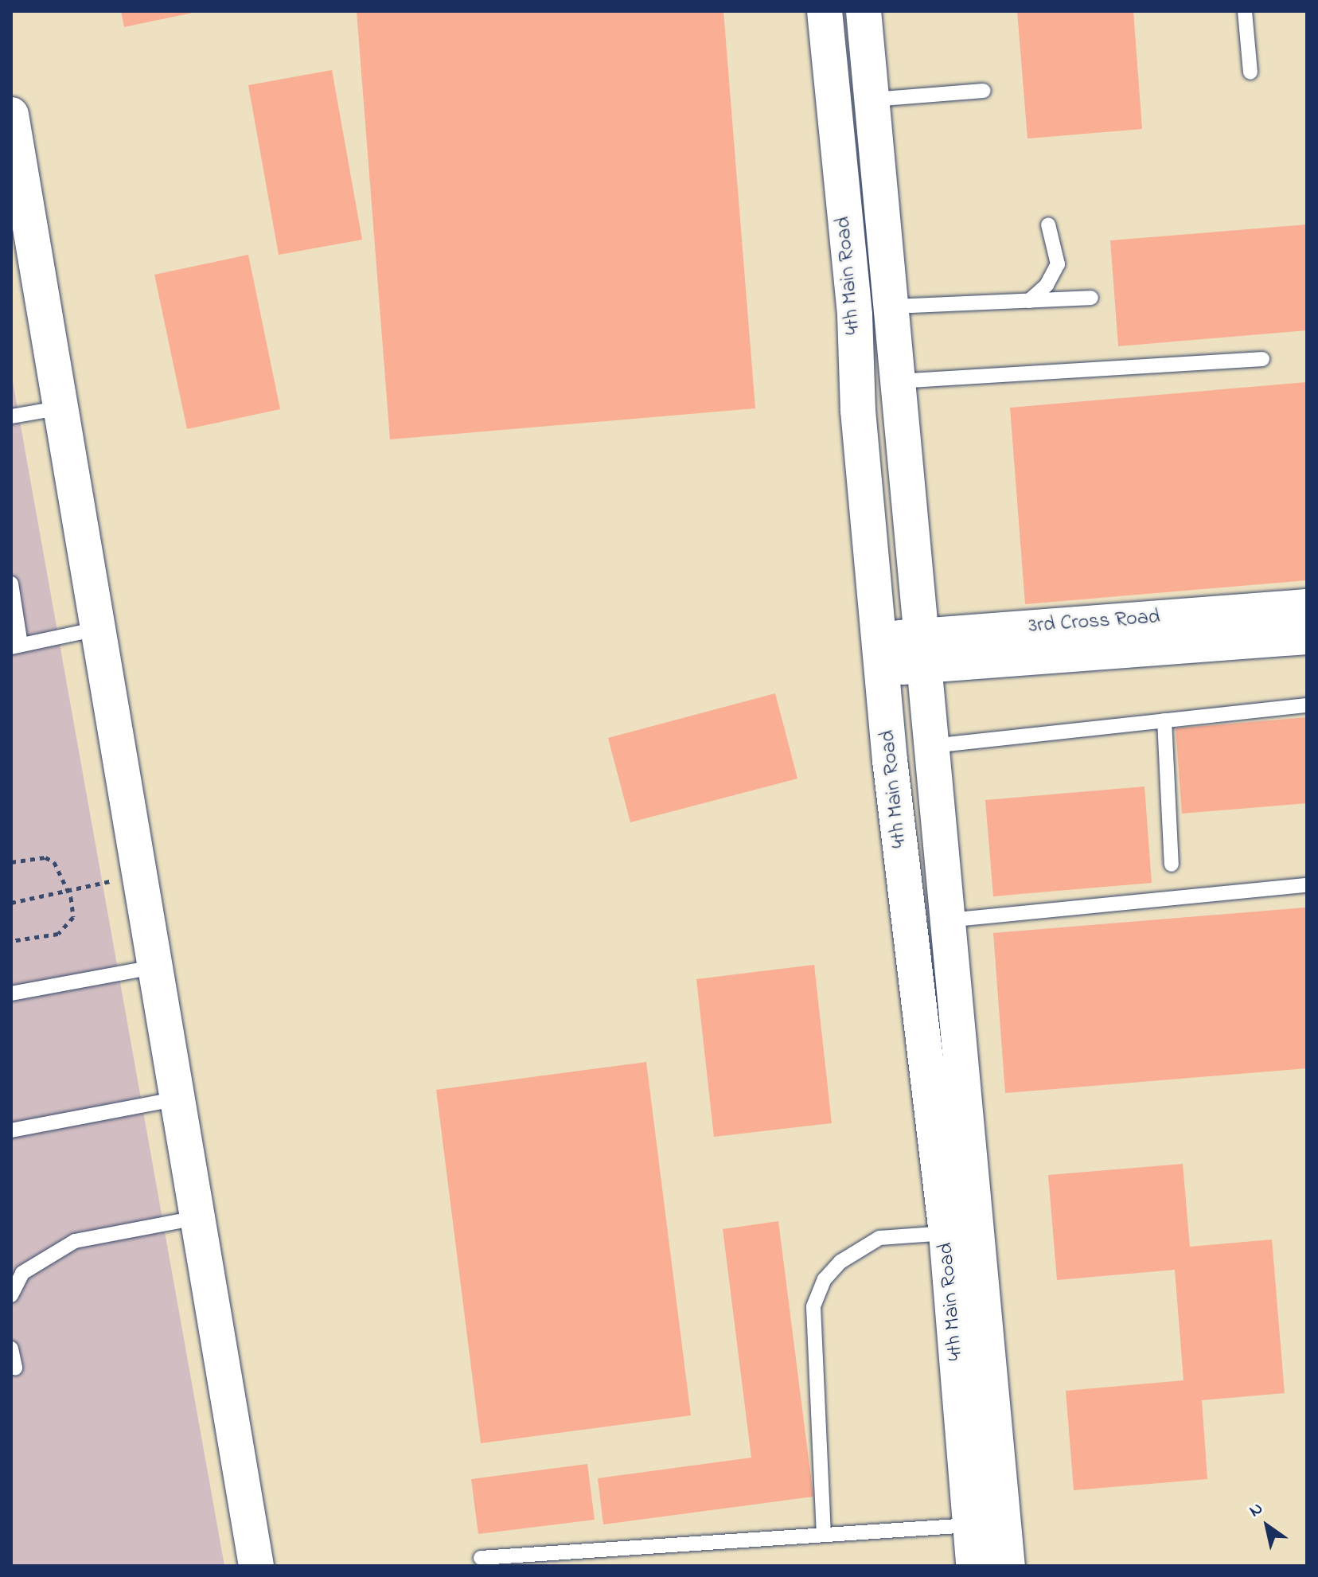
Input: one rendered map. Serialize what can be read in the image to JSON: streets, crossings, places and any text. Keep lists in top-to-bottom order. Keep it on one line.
{"streets":{"street":["4th Main Road","3rd Cross Road"]},"crossings":[["4th Main Road","3rd Cross Road"]],"north":"top left"}
